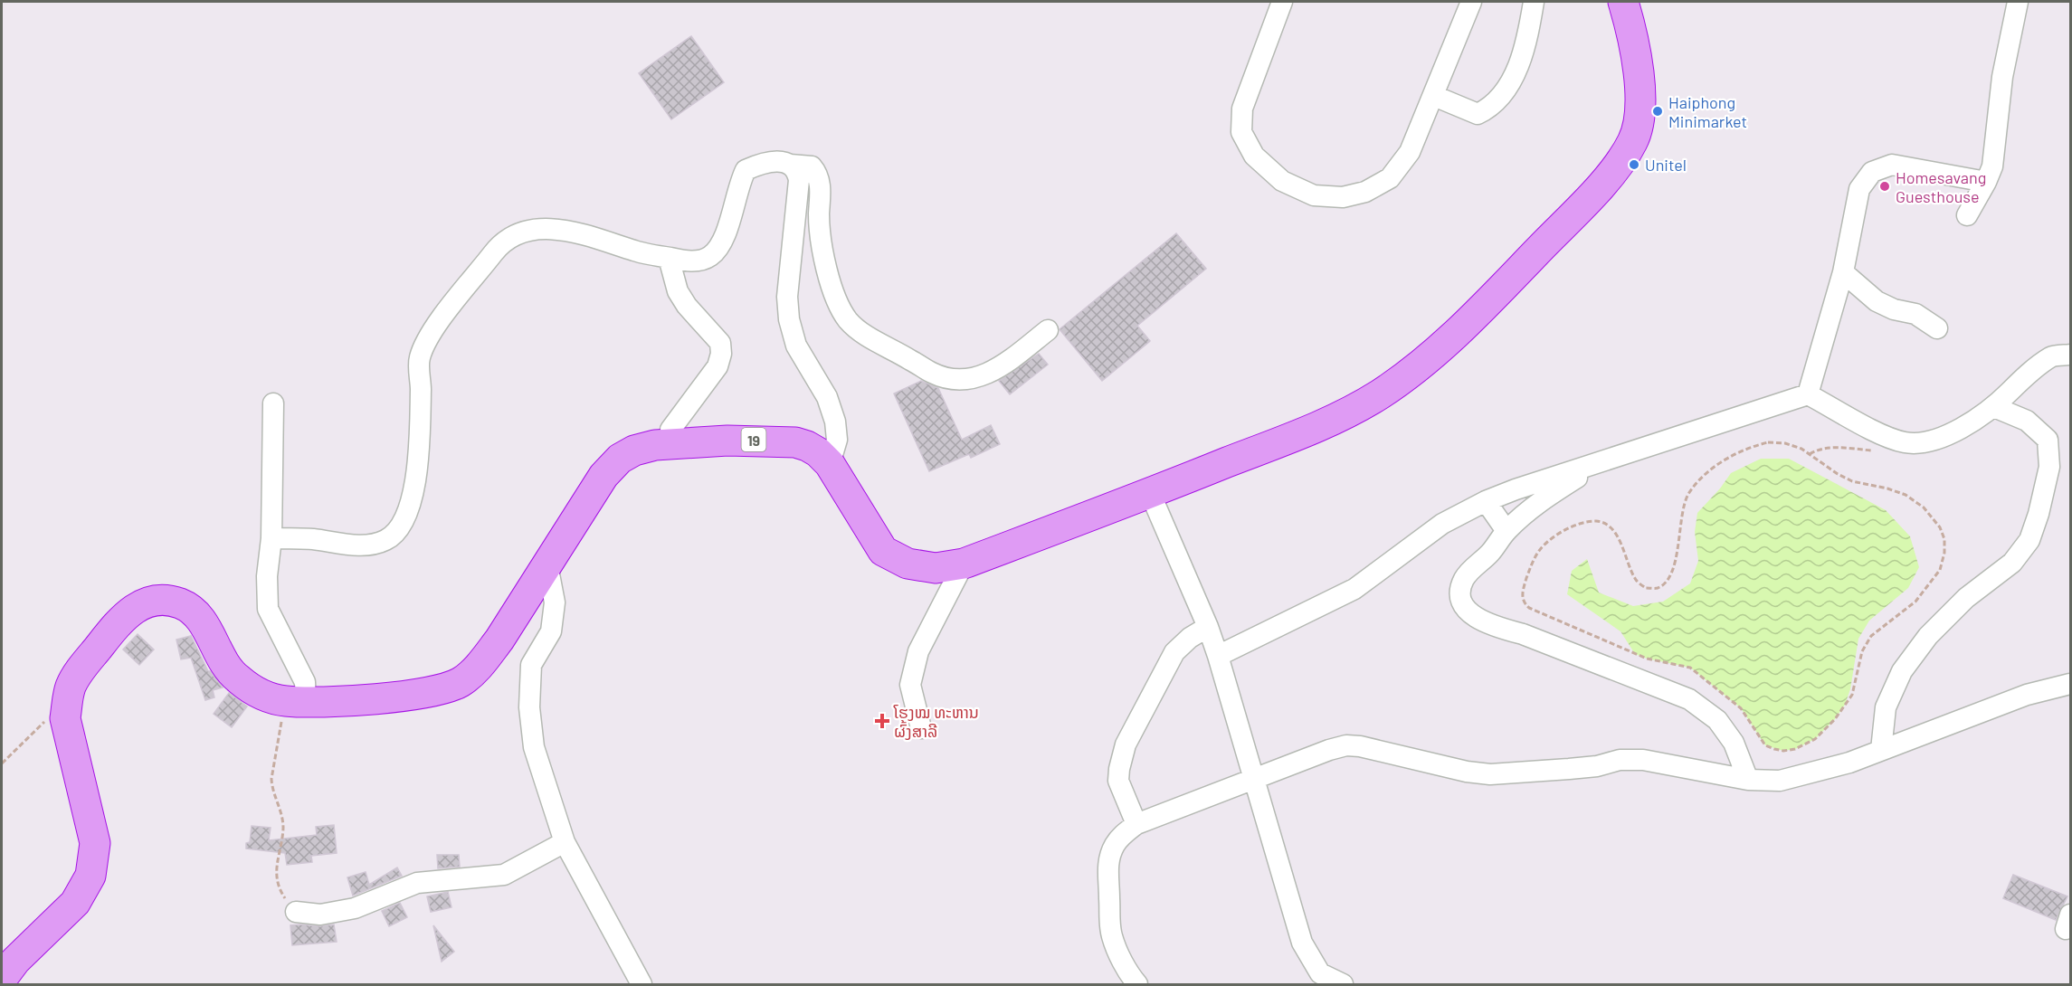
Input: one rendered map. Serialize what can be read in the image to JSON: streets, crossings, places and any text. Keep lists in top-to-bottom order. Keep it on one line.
{"streets":{"highway":["19"]},"places":{"other":["Haiphong Minimarket","Unitel","Homesavang Guesthouse"],"health":["ໂຮງໝ ທະຫານ ຜົ້ງສາລີ"]}}
